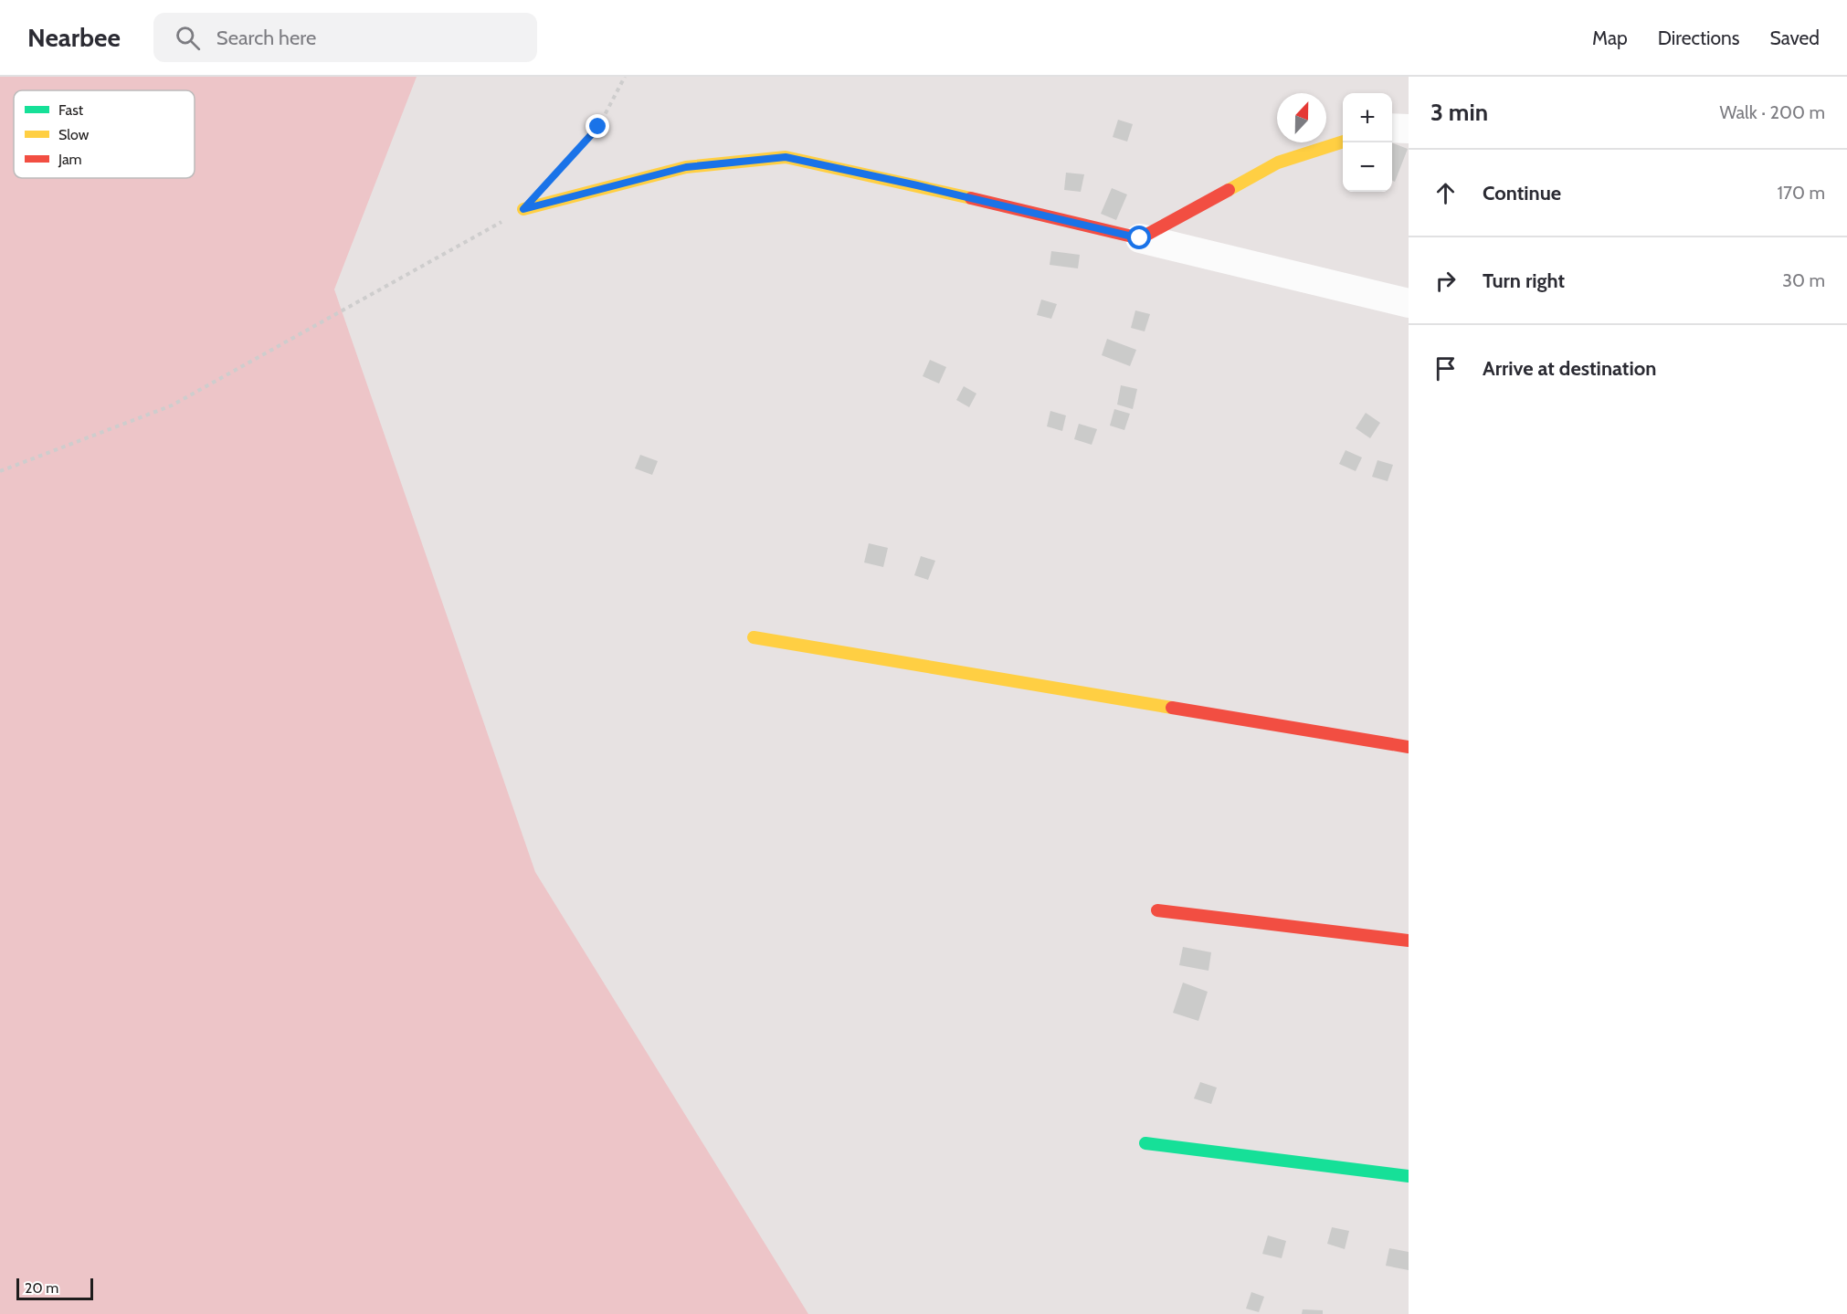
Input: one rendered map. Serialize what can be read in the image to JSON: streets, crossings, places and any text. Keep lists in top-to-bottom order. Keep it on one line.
{"legend":["Fast","Slow","Jam"],"scale_bar":"20 m","north":"top","page":{"header":"Nearbee","search":"Search here","nav":["Map","Directions","Saved"],"heading":["3 min","Walk · 200 m"],"map_buttons":["+","−"],"list":[["Continue","170 m"],["Turn right","30 m"],"Arrive at destination"],"scale":"20 m"}}
